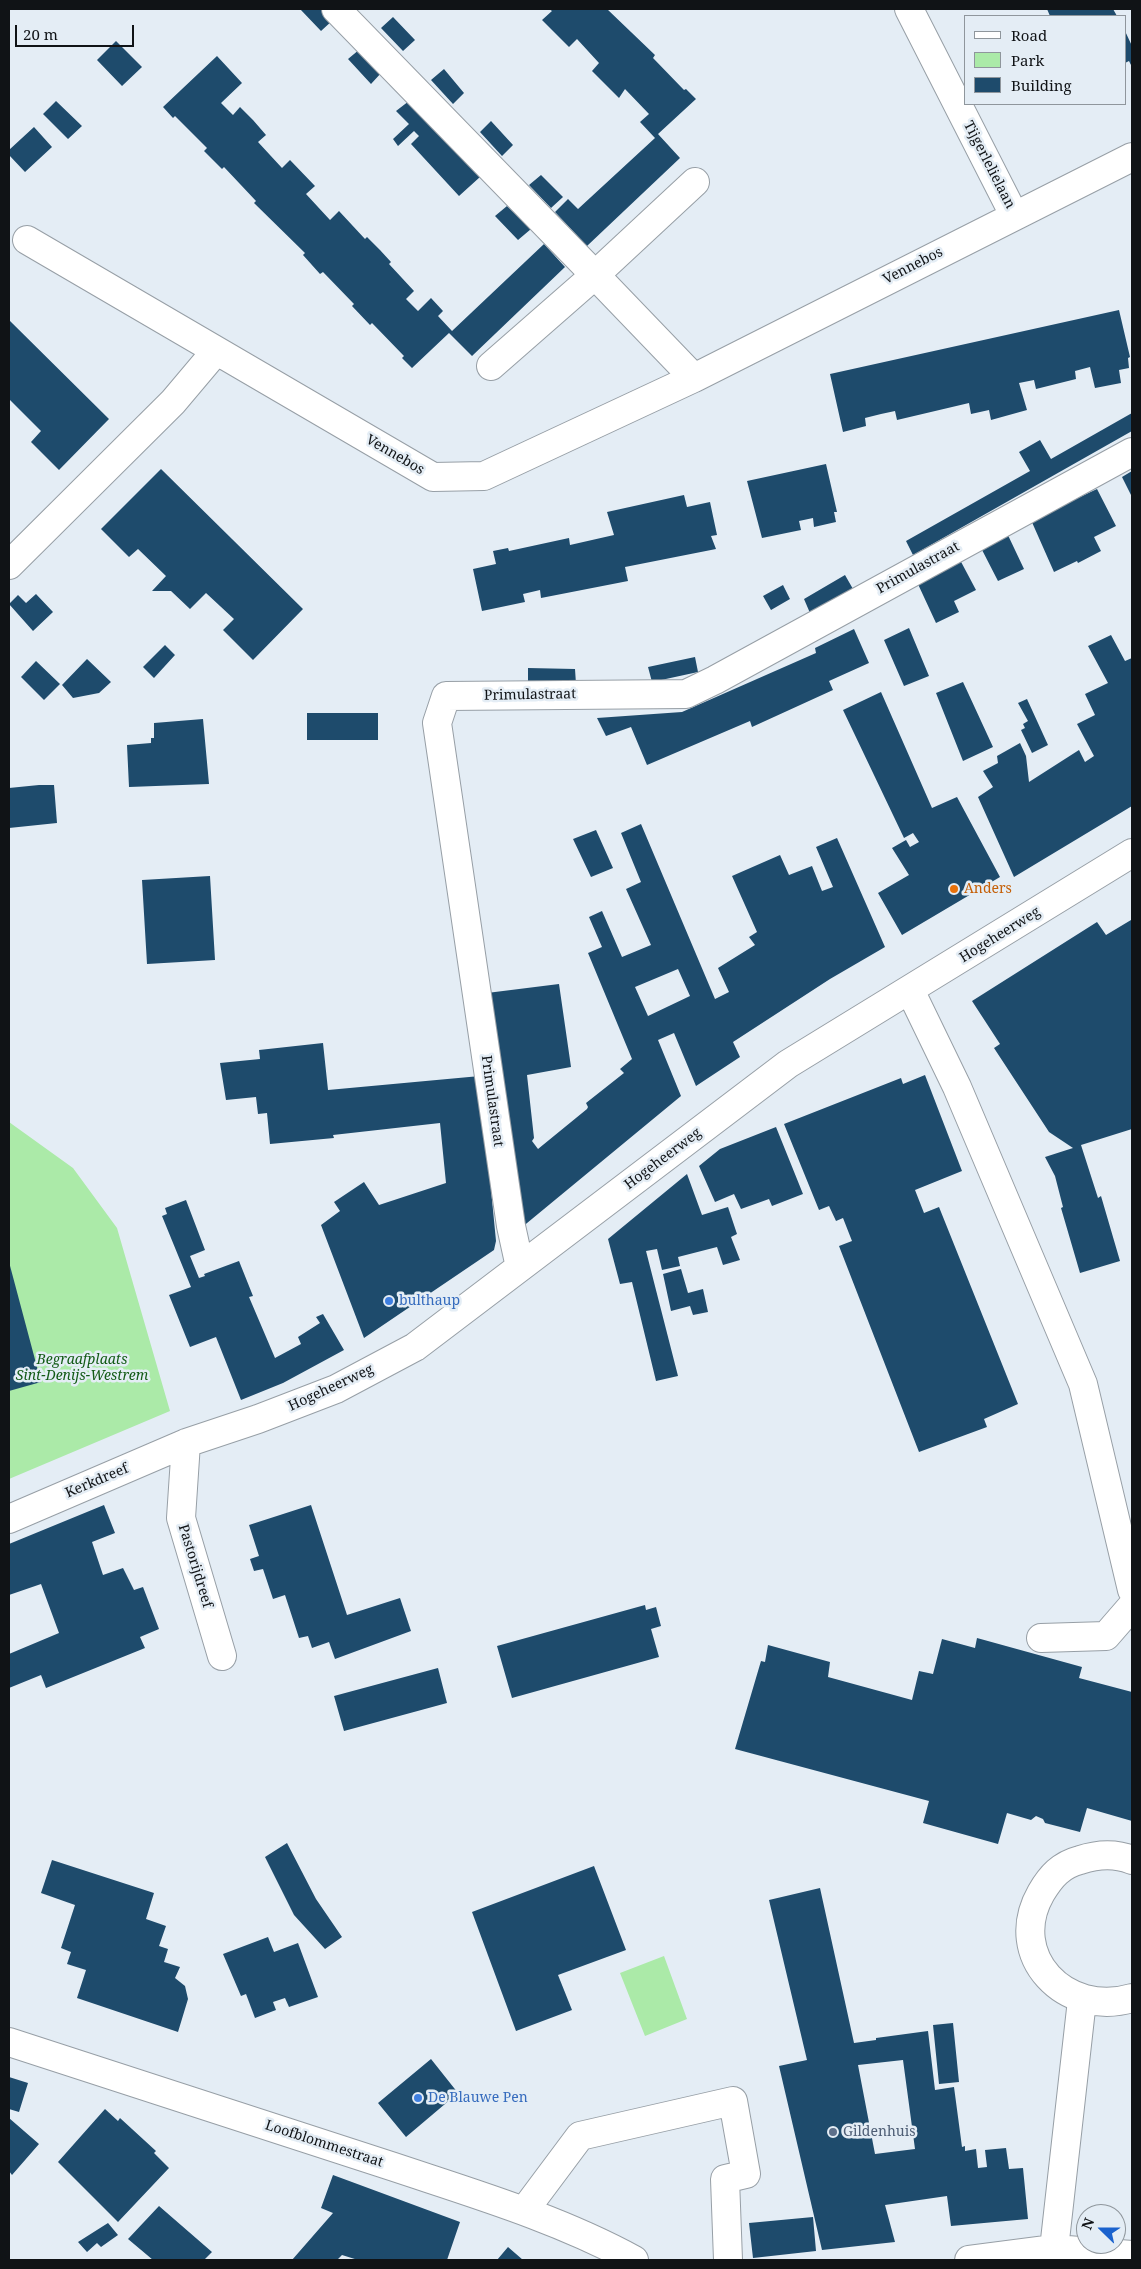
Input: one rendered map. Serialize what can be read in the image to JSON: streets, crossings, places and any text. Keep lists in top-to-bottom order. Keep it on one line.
{"streets":{"street":["Tijgerlelielaan","Vennebos","Primulastraat","Hogeheerweg","Kerkdreef","Pastorijdreef","Loofblommestraat"]},"crossings":[["Tijgerlelielaan","Vennebos"],["Primulastraat","Hogeheerweg"],["Hogeheerweg","Kerkdreef"],["Hogeheerweg","Pastorijdreef"],["Kerkdreef","Pastorijdreef"]],"parks":["Begraafplaats Sint-Denijs-Westrem"],"places":["Anders","bulthaup","De Blauwe Pen","Gildenhuis"],"legend":["Road","Park","Building"],"scale_bar":"20 m","north":"left"}
